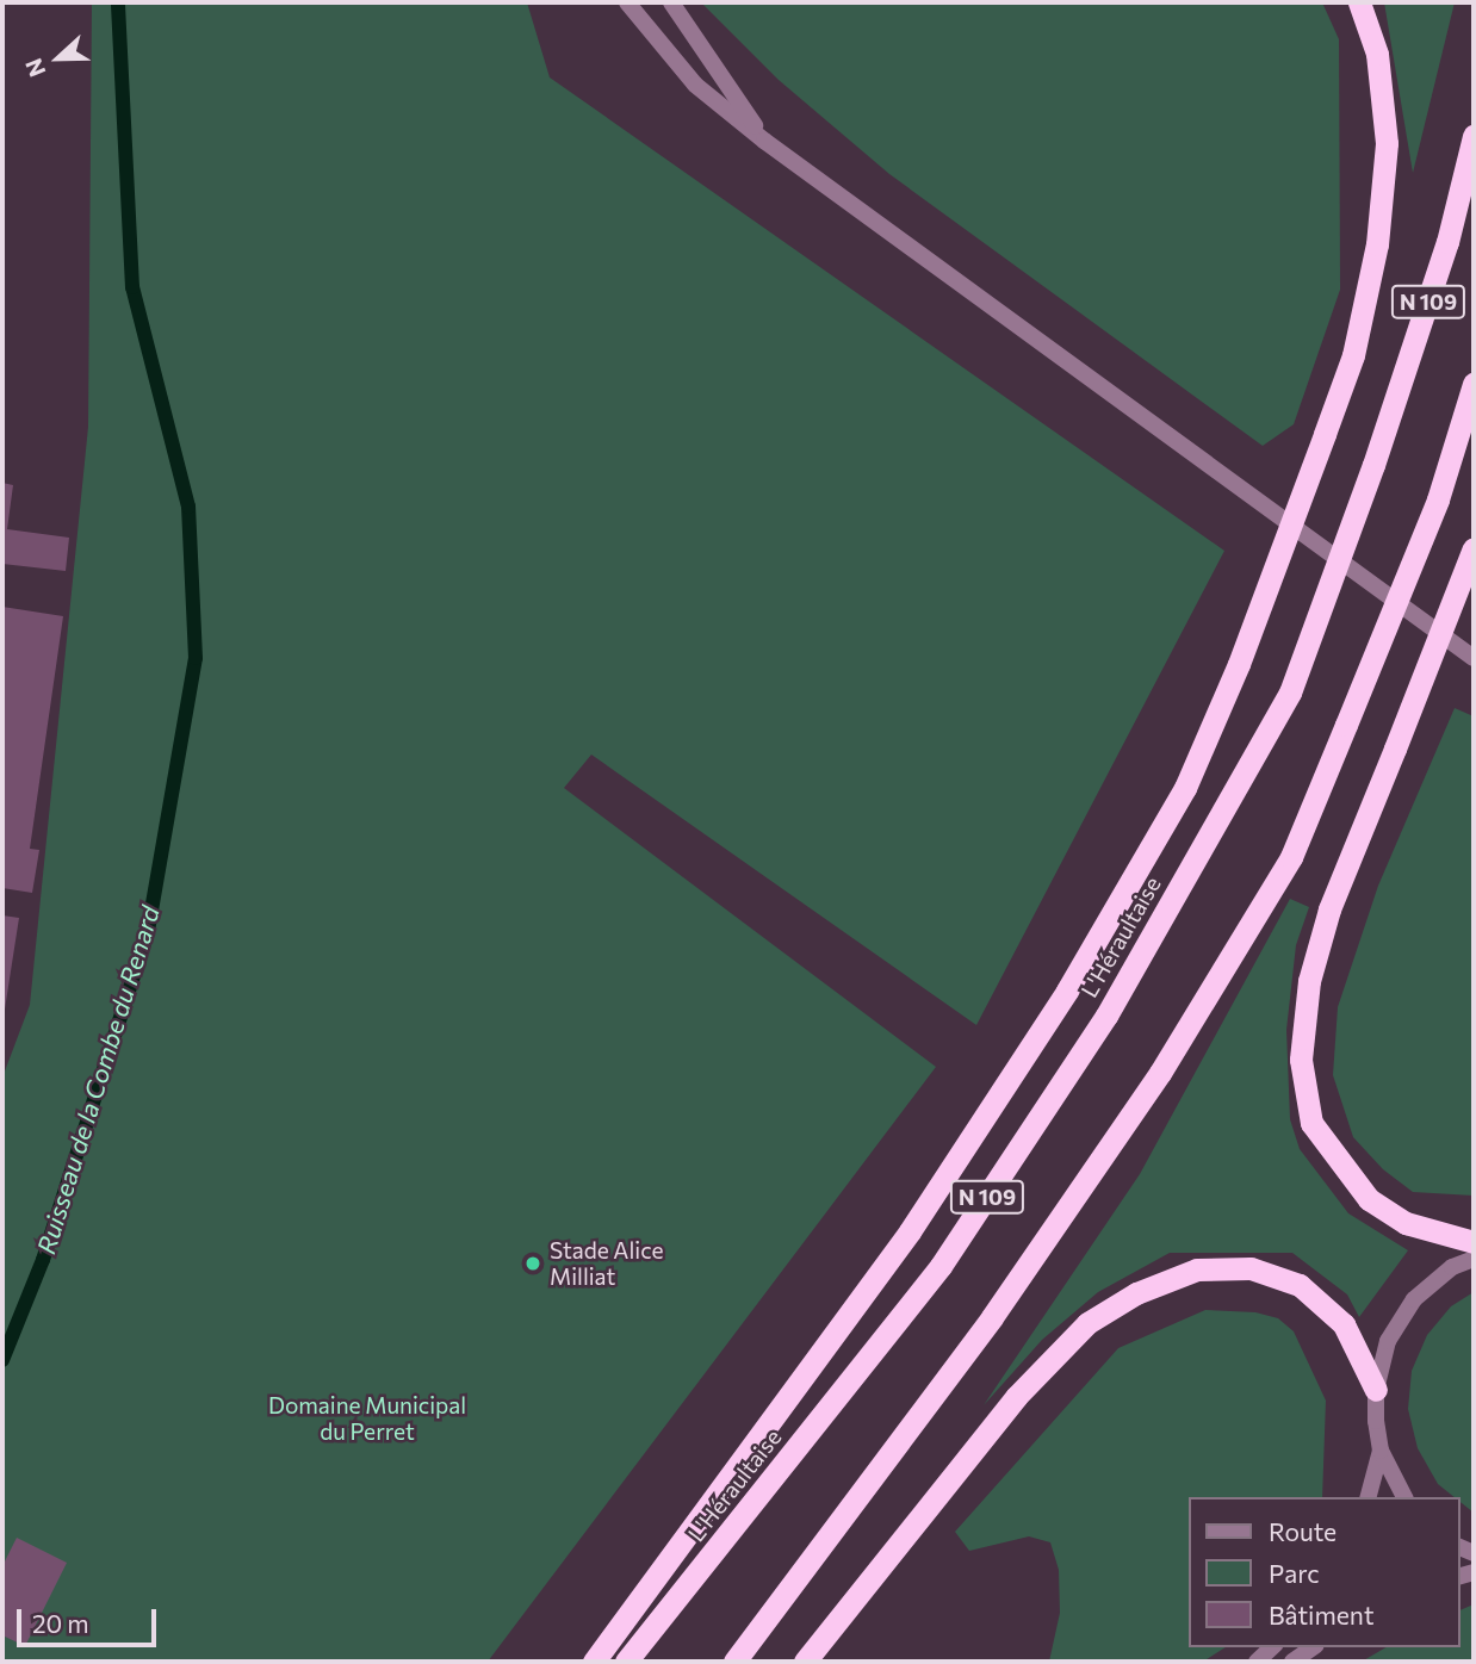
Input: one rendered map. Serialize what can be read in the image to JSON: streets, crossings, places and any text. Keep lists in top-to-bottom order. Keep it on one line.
{"streets":{"highway":["N 109","L'Héraultaise"]},"water":["Ruisseau de la Combe du Renard"],"parks":["Domaine Municipal du Perret"],"places":["Stade Alice Milliat"],"legend":["Route","Parc","Bâtiment"],"scale_bar":"20 m","north":"left"}
